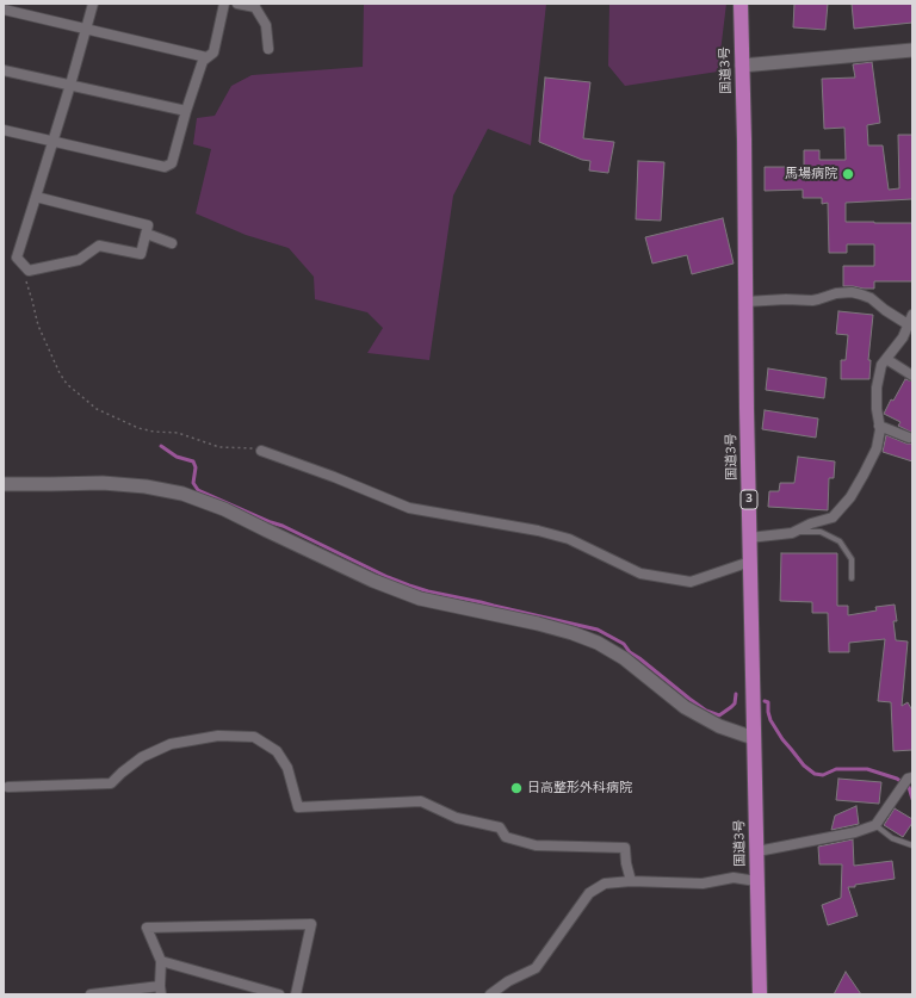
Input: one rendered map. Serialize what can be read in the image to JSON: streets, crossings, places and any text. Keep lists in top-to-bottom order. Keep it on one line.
{"streets":{"highway":["国道3号","3"]},"places":["馬場病院","日高整形外科病院"]}
